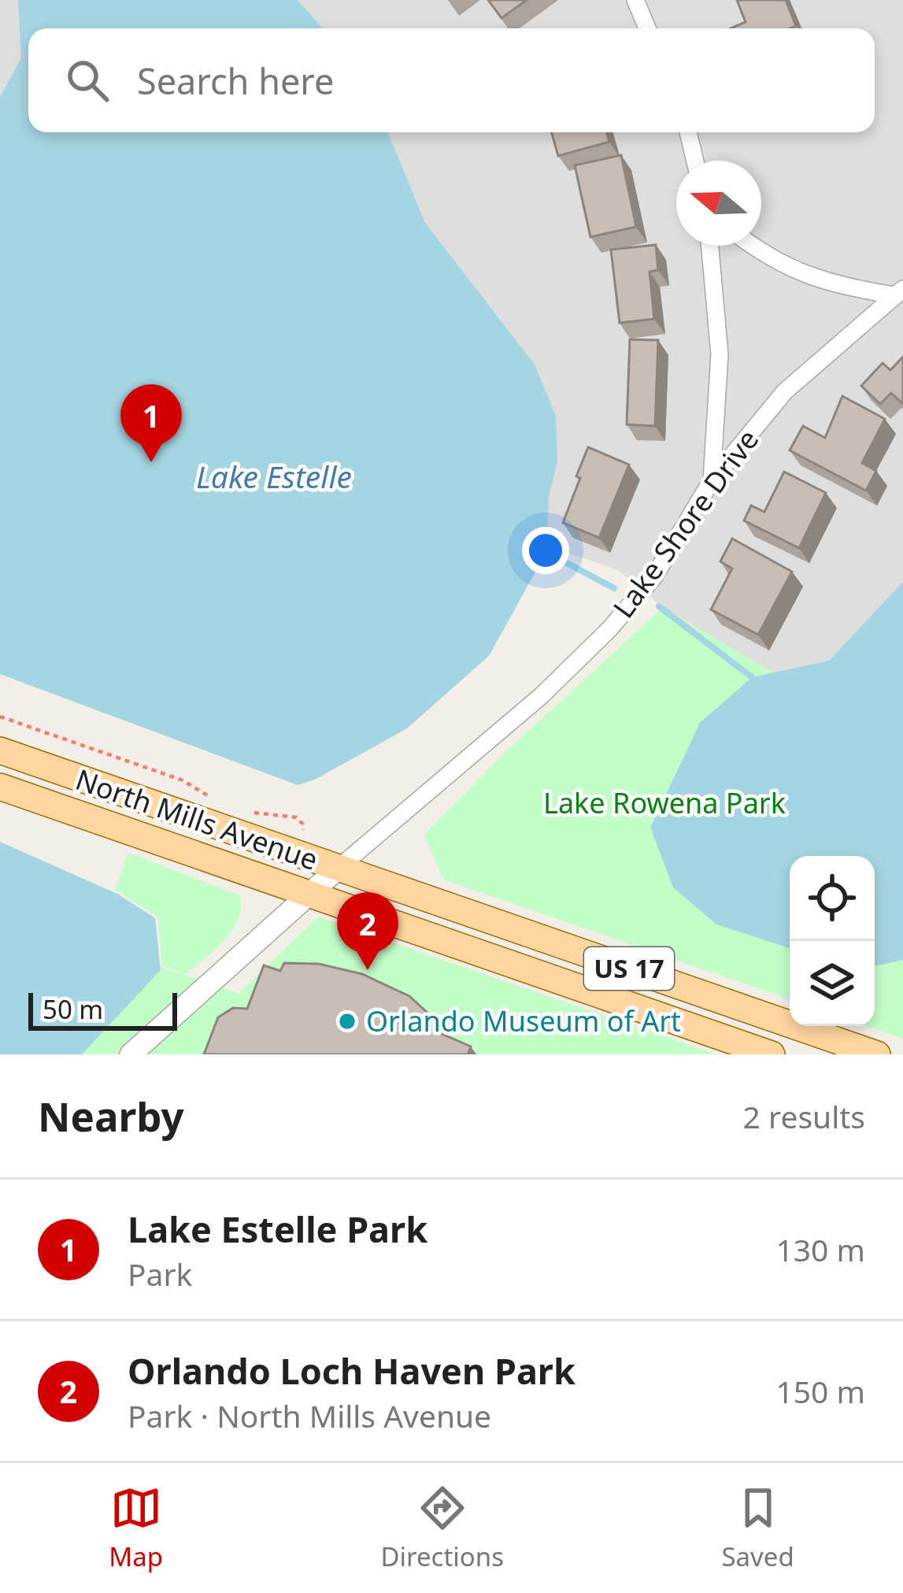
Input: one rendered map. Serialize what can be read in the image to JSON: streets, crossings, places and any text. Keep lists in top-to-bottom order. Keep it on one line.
{"streets":{"main road":["North Mills Avenue","US 17"],"street":["Lake Shore Drive"]},"crossings":[["Lake Shore Drive","North Mills Avenue"]],"water":["Lake Estelle"],"parks":["Lake Rowena Park"],"places":["Orlando Museum of Art"],"scale_bar":"50 m","north":"left","page":{"search":"Search here","pins":["1","2"],"scale":"50 m","heading":["Nearby","2 results"],"list":[{"mark":"1","name":"Lake Estelle Park","note":"Park","value":"130 m"},{"mark":"2","name":"Orlando Loch Haven Park","note":"Park · North Mills Avenue","value":"150 m"}],"nav":["Map","Directions","Saved"]}}
